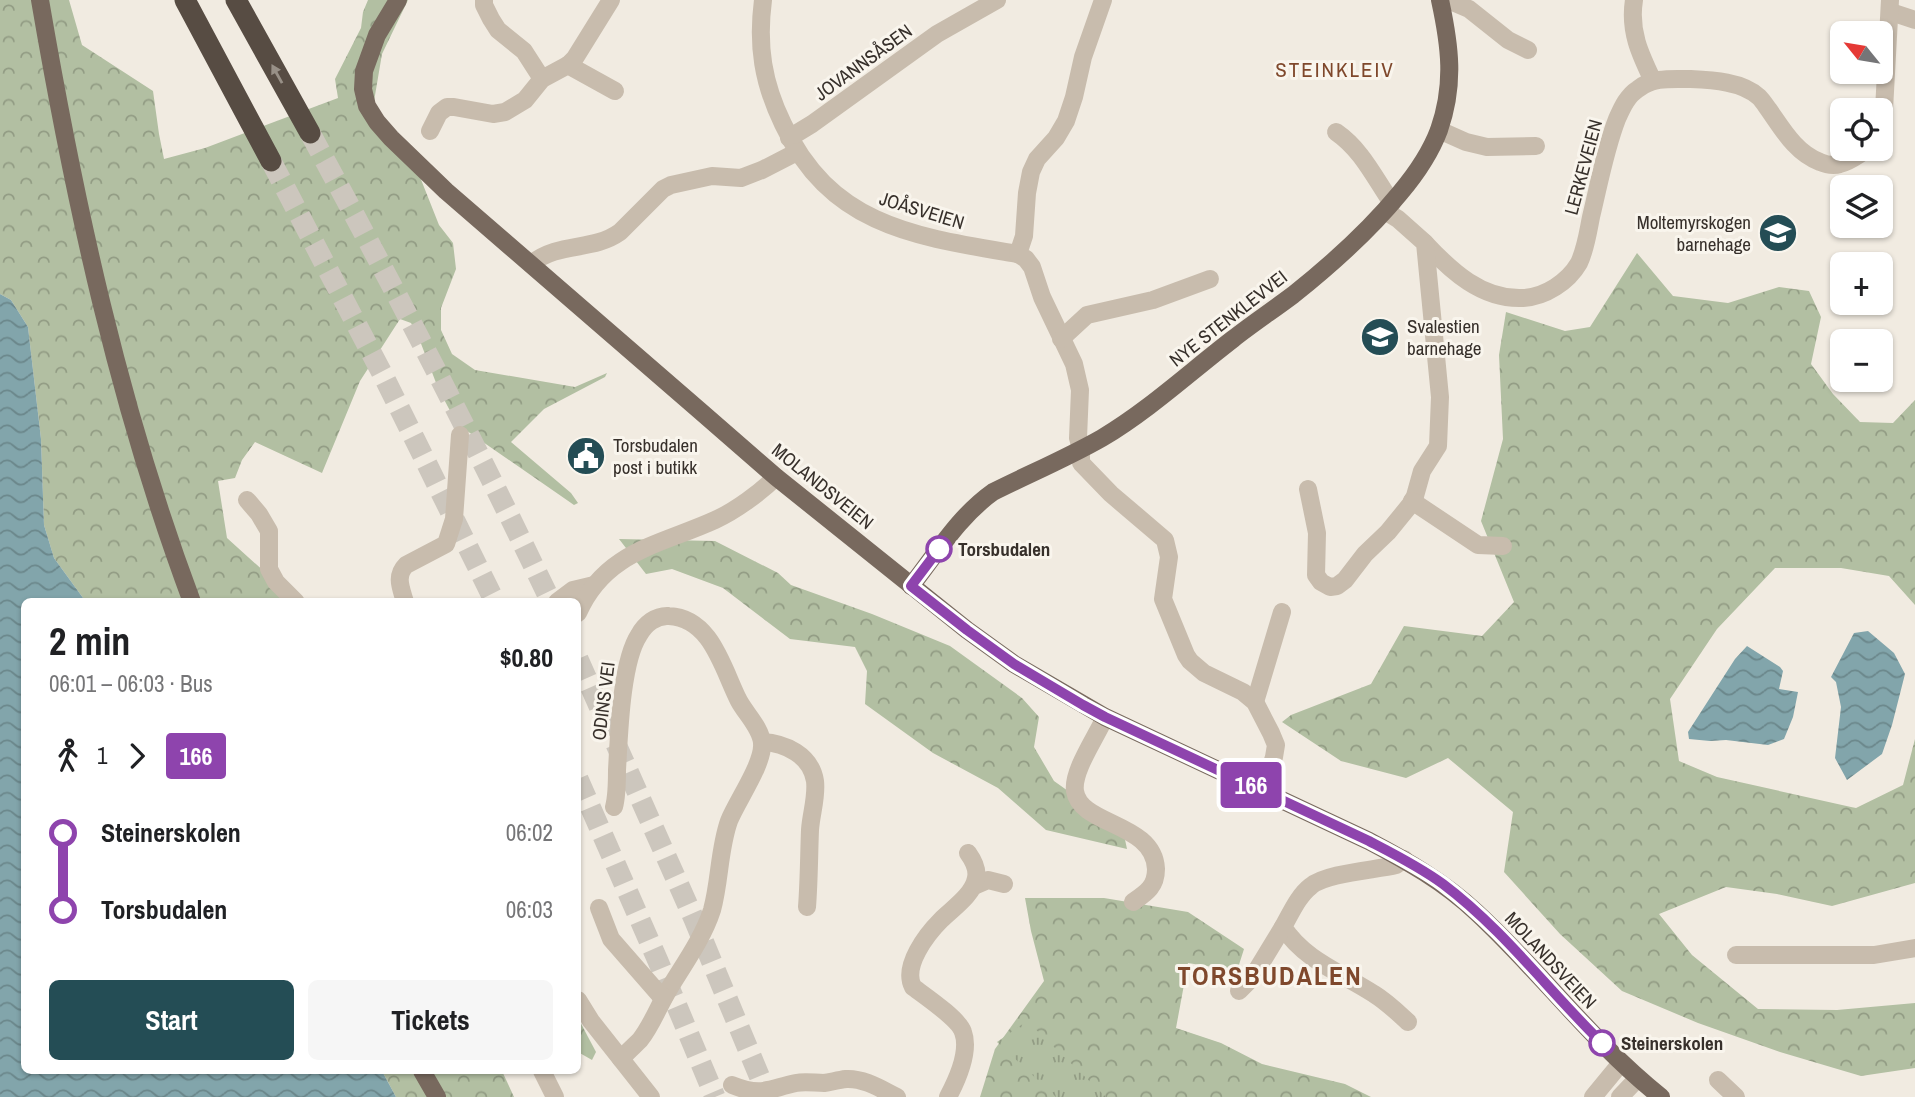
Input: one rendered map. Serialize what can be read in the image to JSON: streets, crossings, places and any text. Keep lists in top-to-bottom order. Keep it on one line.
{"streets":{"main road":["NYE STENKLEVVEI","MOLANDSVEIEN"],"street":["JOVANNSÅSEN","LERKEVEIEN","JOÅSVEIEN","ODINS VEI"]},"crossings":[["JOVANNSÅSEN","JOÅSVEIEN"],["LERKEVEIEN","NYE STENKLEVVEI"],["NYE STENKLEVVEI","MOLANDSVEIEN"]],"districts":["STEINKLEIV","TORSBUDALEN"],"places":{"school or university":["Moltemyrskogen barnehage","Svalestien barnehage"],"public building":["Torsbudalen post i butikk"],"other":["Torsbudalen","Steinerskolen"]},"lines":["bus line 166"],"north":"top left","page":{"on_map":"166","map_buttons":["+","−"],"heading":["2 min","06:01 – 06:03 · Bus","$0.80"],"legs":["1","166"],"list":[{"name":"Steinerskolen","value":"06:02"},{"name":"Torsbudalen","value":"06:03"}],"buttons":["Start","Tickets"]}}
